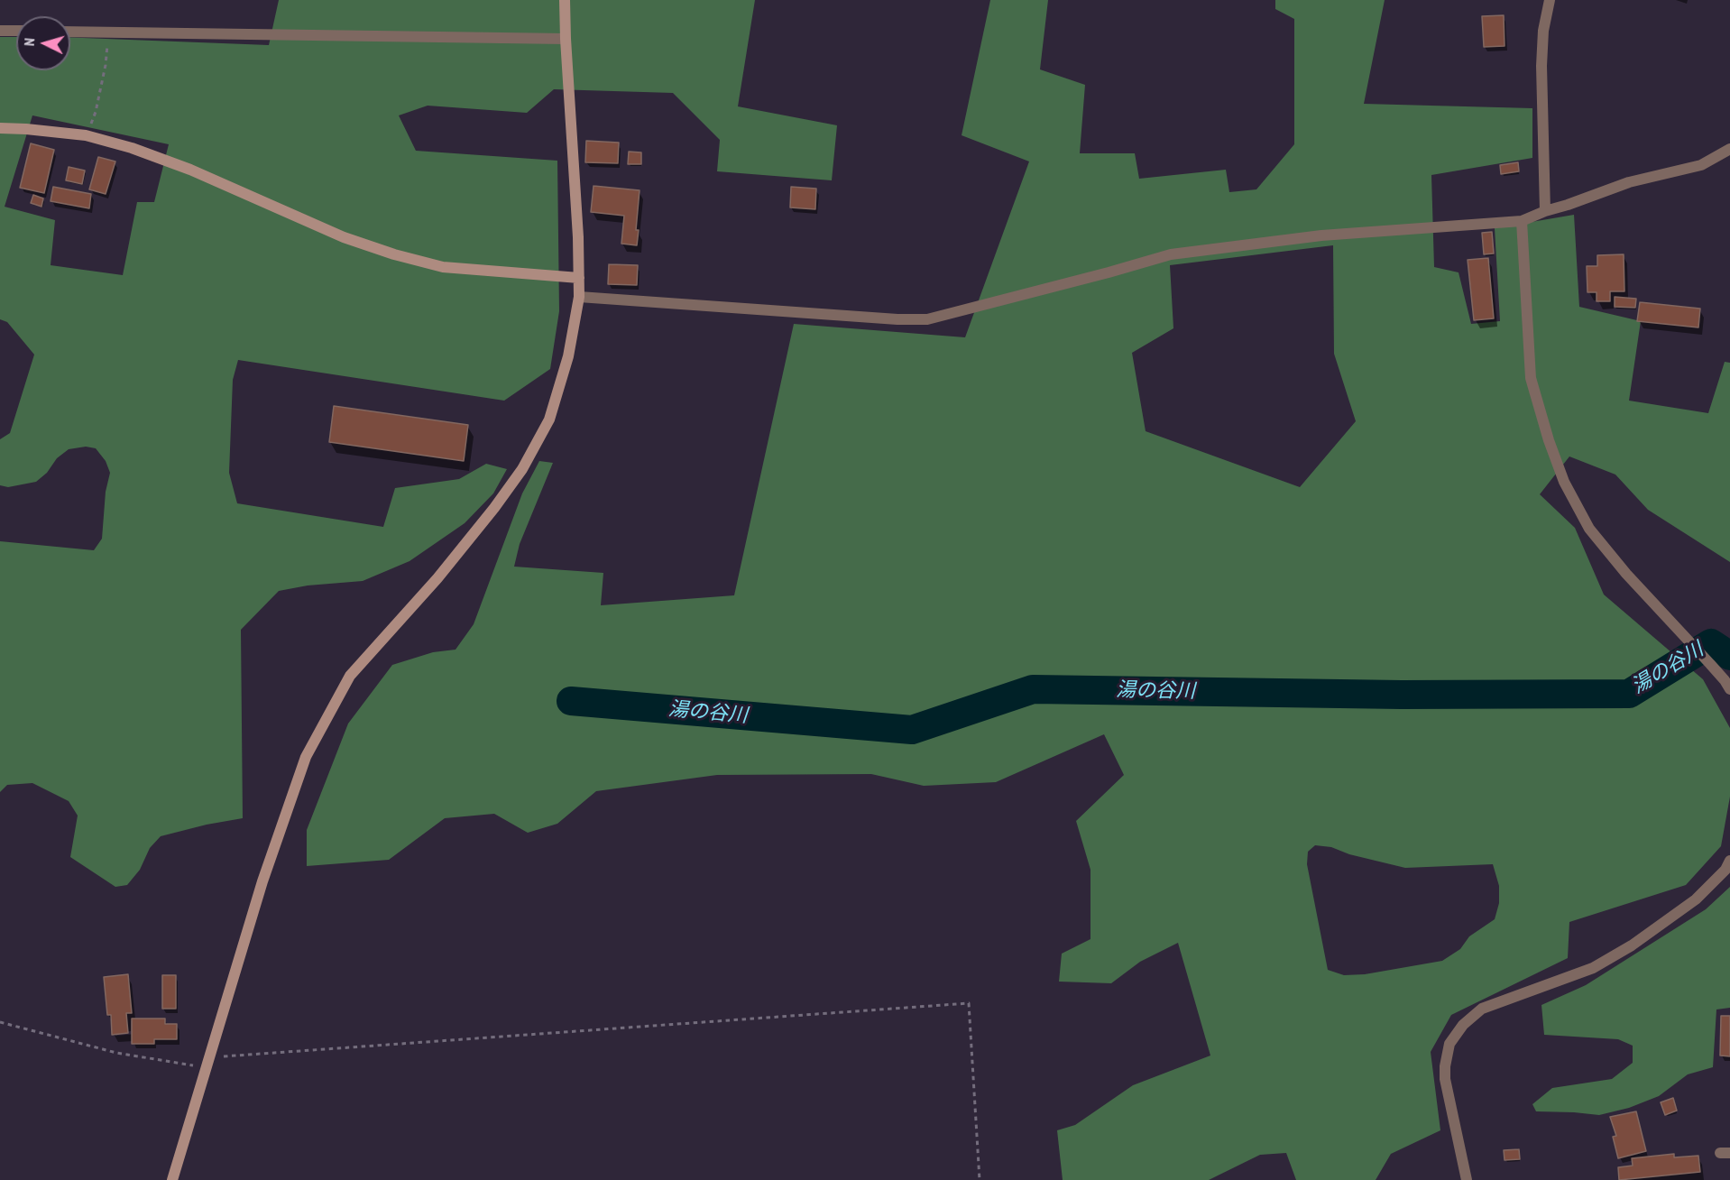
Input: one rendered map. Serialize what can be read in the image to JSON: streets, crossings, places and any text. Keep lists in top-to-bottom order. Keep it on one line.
{"water":["湯の谷川"],"north":"left"}
